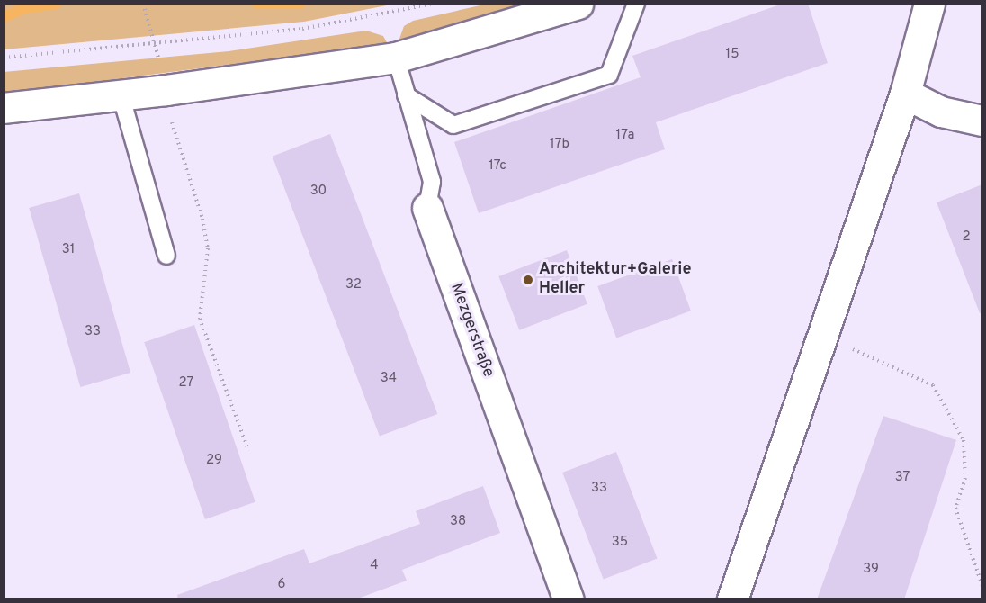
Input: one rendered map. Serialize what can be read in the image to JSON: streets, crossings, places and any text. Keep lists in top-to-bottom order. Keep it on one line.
{"streets":{"street":["Mezgerstraße"]},"places":["Architektur+Galerie Heller"],"house_numbers":["15","17a","17b","17c","30","2","31","32","33","34","27","29","37","33","38","35","4","39","6"]}
